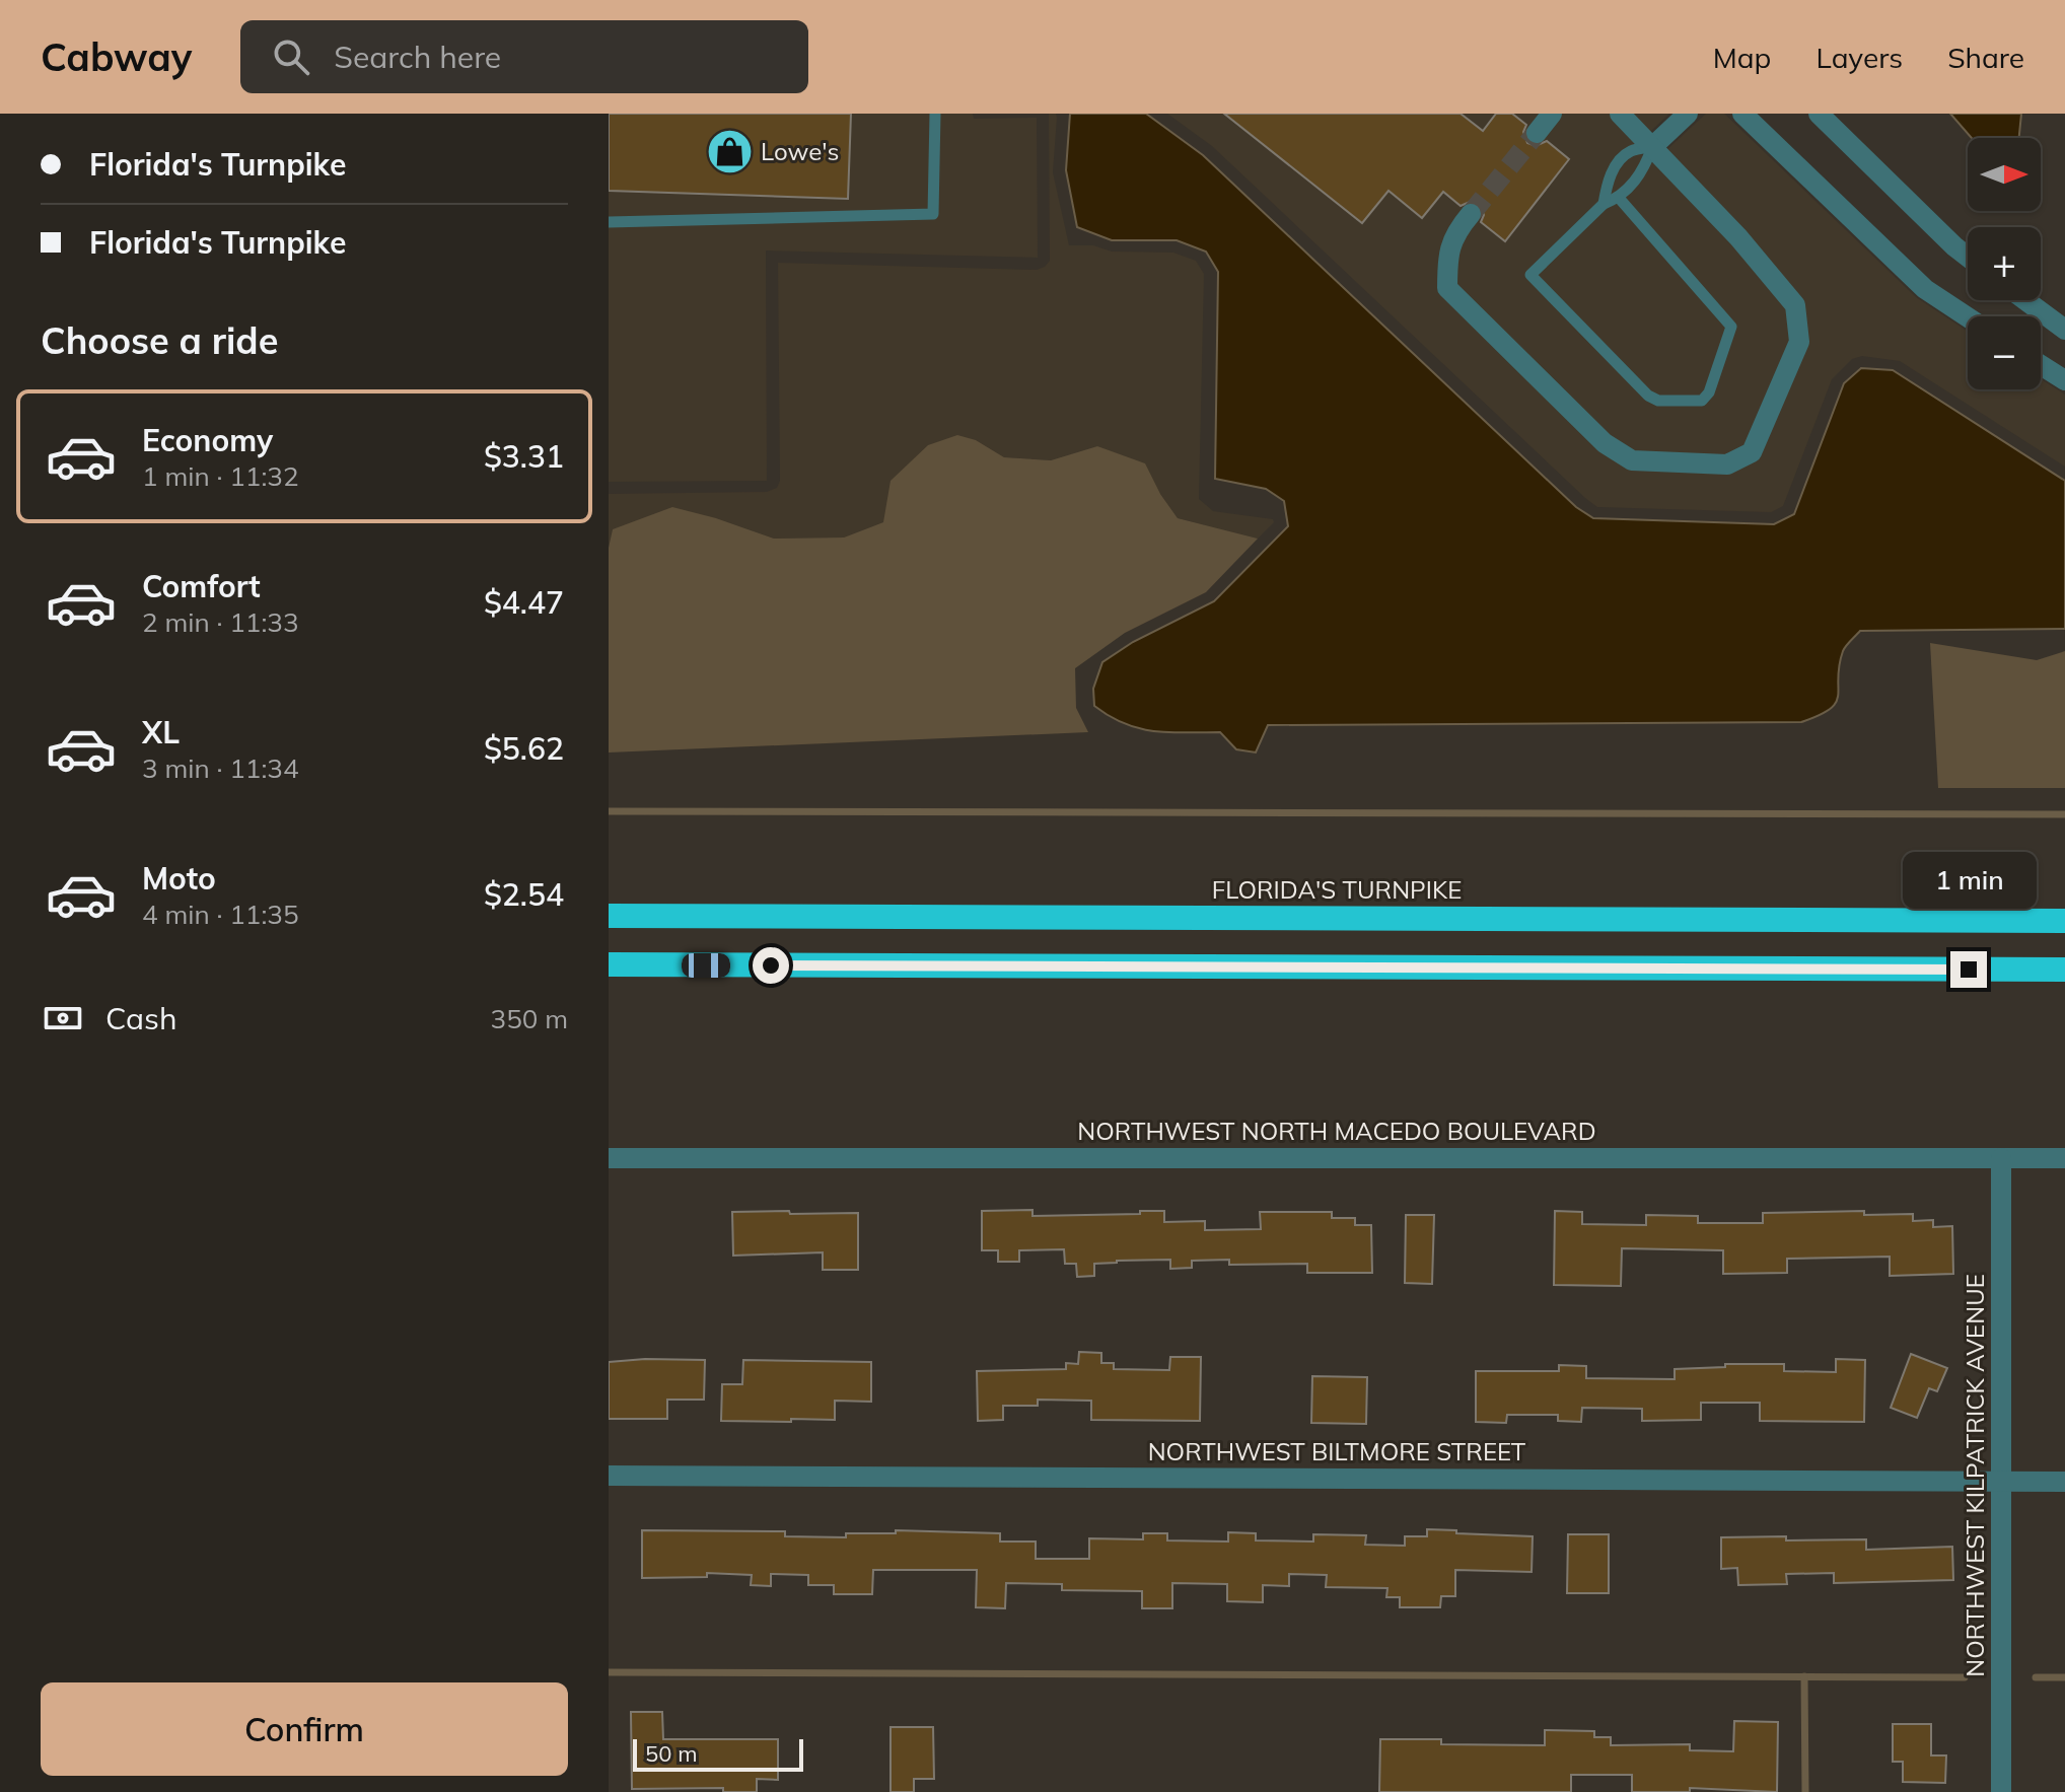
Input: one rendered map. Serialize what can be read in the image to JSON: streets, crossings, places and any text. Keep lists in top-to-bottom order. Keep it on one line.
{"streets":{"highway":["FLORIDA'S TURNPIKE"],"street":["NORTHWEST NORTH MACEDO BOULEVARD","NORTHWEST BILTMORE STREET","NORTHWEST KILPATRICK AVENUE"]},"crossings":[["NORTHWEST NORTH MACEDO BOULEVARD","NORTHWEST KILPATRICK AVENUE"],["NORTHWEST BILTMORE STREET","NORTHWEST KILPATRICK AVENUE"]],"places":{"shop":["Lowe's"]},"scale_bar":"50 m","north":"right","page":{"header":"Cabway","search":"Search here","nav":["Map","Layers","Share"],"banner":["Florida's Turnpike","Florida's Turnpike"],"map_buttons":["+","−"],"heading":"Choose a ride","list":[{"name":"Economy","note":"1 min · 11:32","value":"$3.31"},{"name":"Comfort","note":"2 min · 11:33","value":"$4.47"},{"name":"XL","note":"3 min · 11:34","value":"$5.62"},{"name":"Moto","note":"4 min · 11:35","value":"$2.54"}],"bubble":"1 min","pay":["Cash","350 m"],"buttons":"Confirm","scale":"50 m"}}
